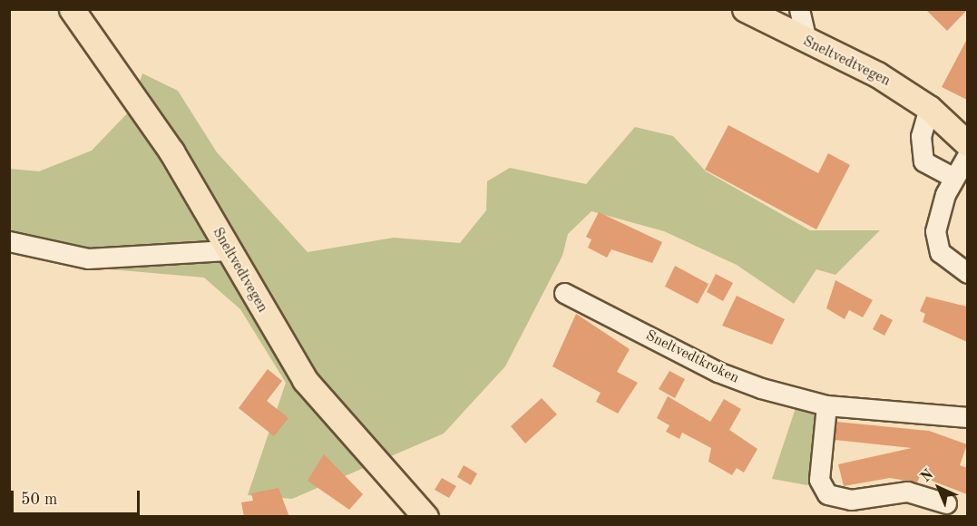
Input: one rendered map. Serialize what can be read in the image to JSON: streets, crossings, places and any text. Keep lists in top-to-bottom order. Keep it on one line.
{"streets":{"main road":["Sneltvedtvegen"],"street":["Sneltvedtkroken"]},"scale_bar":"50 m","north":"top left"}
